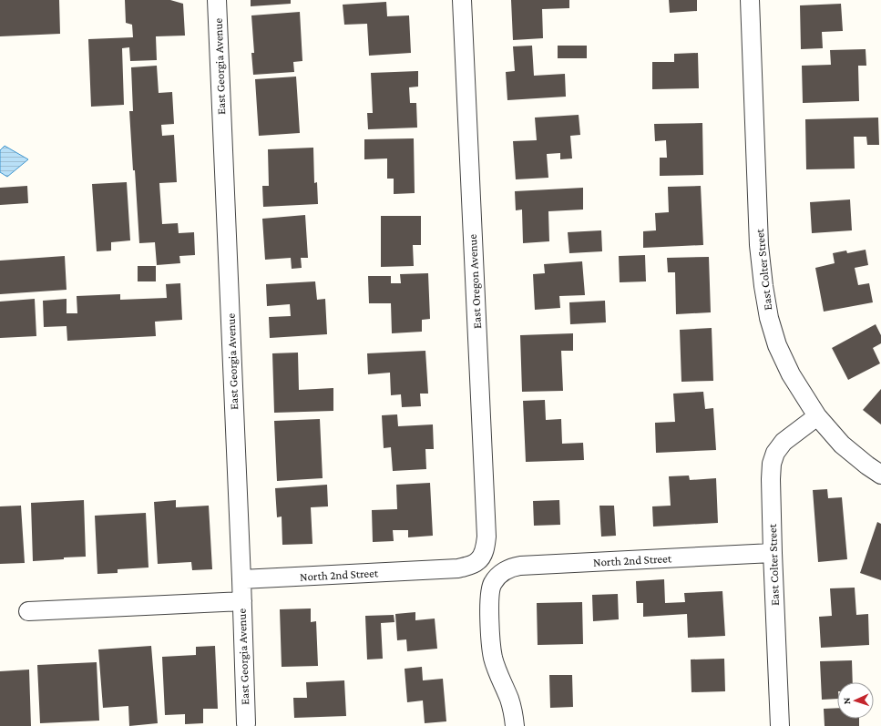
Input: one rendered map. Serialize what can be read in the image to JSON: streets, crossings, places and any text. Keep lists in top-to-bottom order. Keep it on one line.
{"streets":{"street":["East Georgia Avenue","East Colter Street","East Oregon Avenue","North 2nd Street"]},"crossings":[["East Georgia Avenue","North 2nd Street"],["East Colter Street","North 2nd Street"],["East Oregon Avenue","North 2nd Street"]],"north":"left"}
